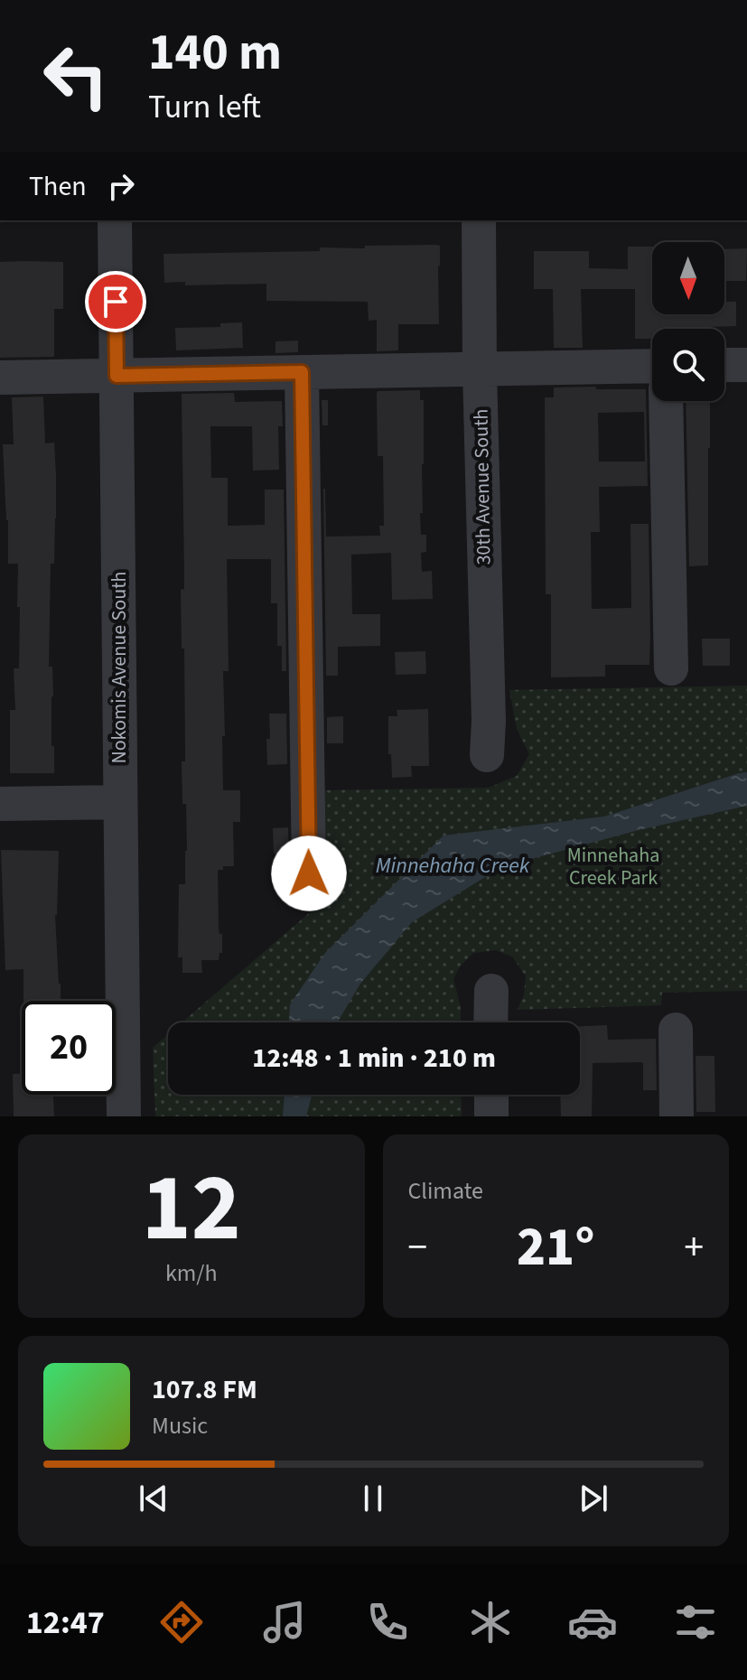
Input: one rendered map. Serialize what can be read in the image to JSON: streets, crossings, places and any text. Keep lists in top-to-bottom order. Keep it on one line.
{"streets":{"street":["30th Avenue South","Nokomis Avenue South"]},"water":["Minnehaha Creek"],"parks":["Minnehaha Creek Park"],"north":"bottom","page":{"turn":["140 m","Turn left"],"then":"Then","limit":"20","trip":"12:48 · 1 min · 210 m","tile":[["12","km/h"],"Climate"],"heat":["−","21°","+"],"song":["107.8 FM","Music"],"tabs":"12:47"}}
